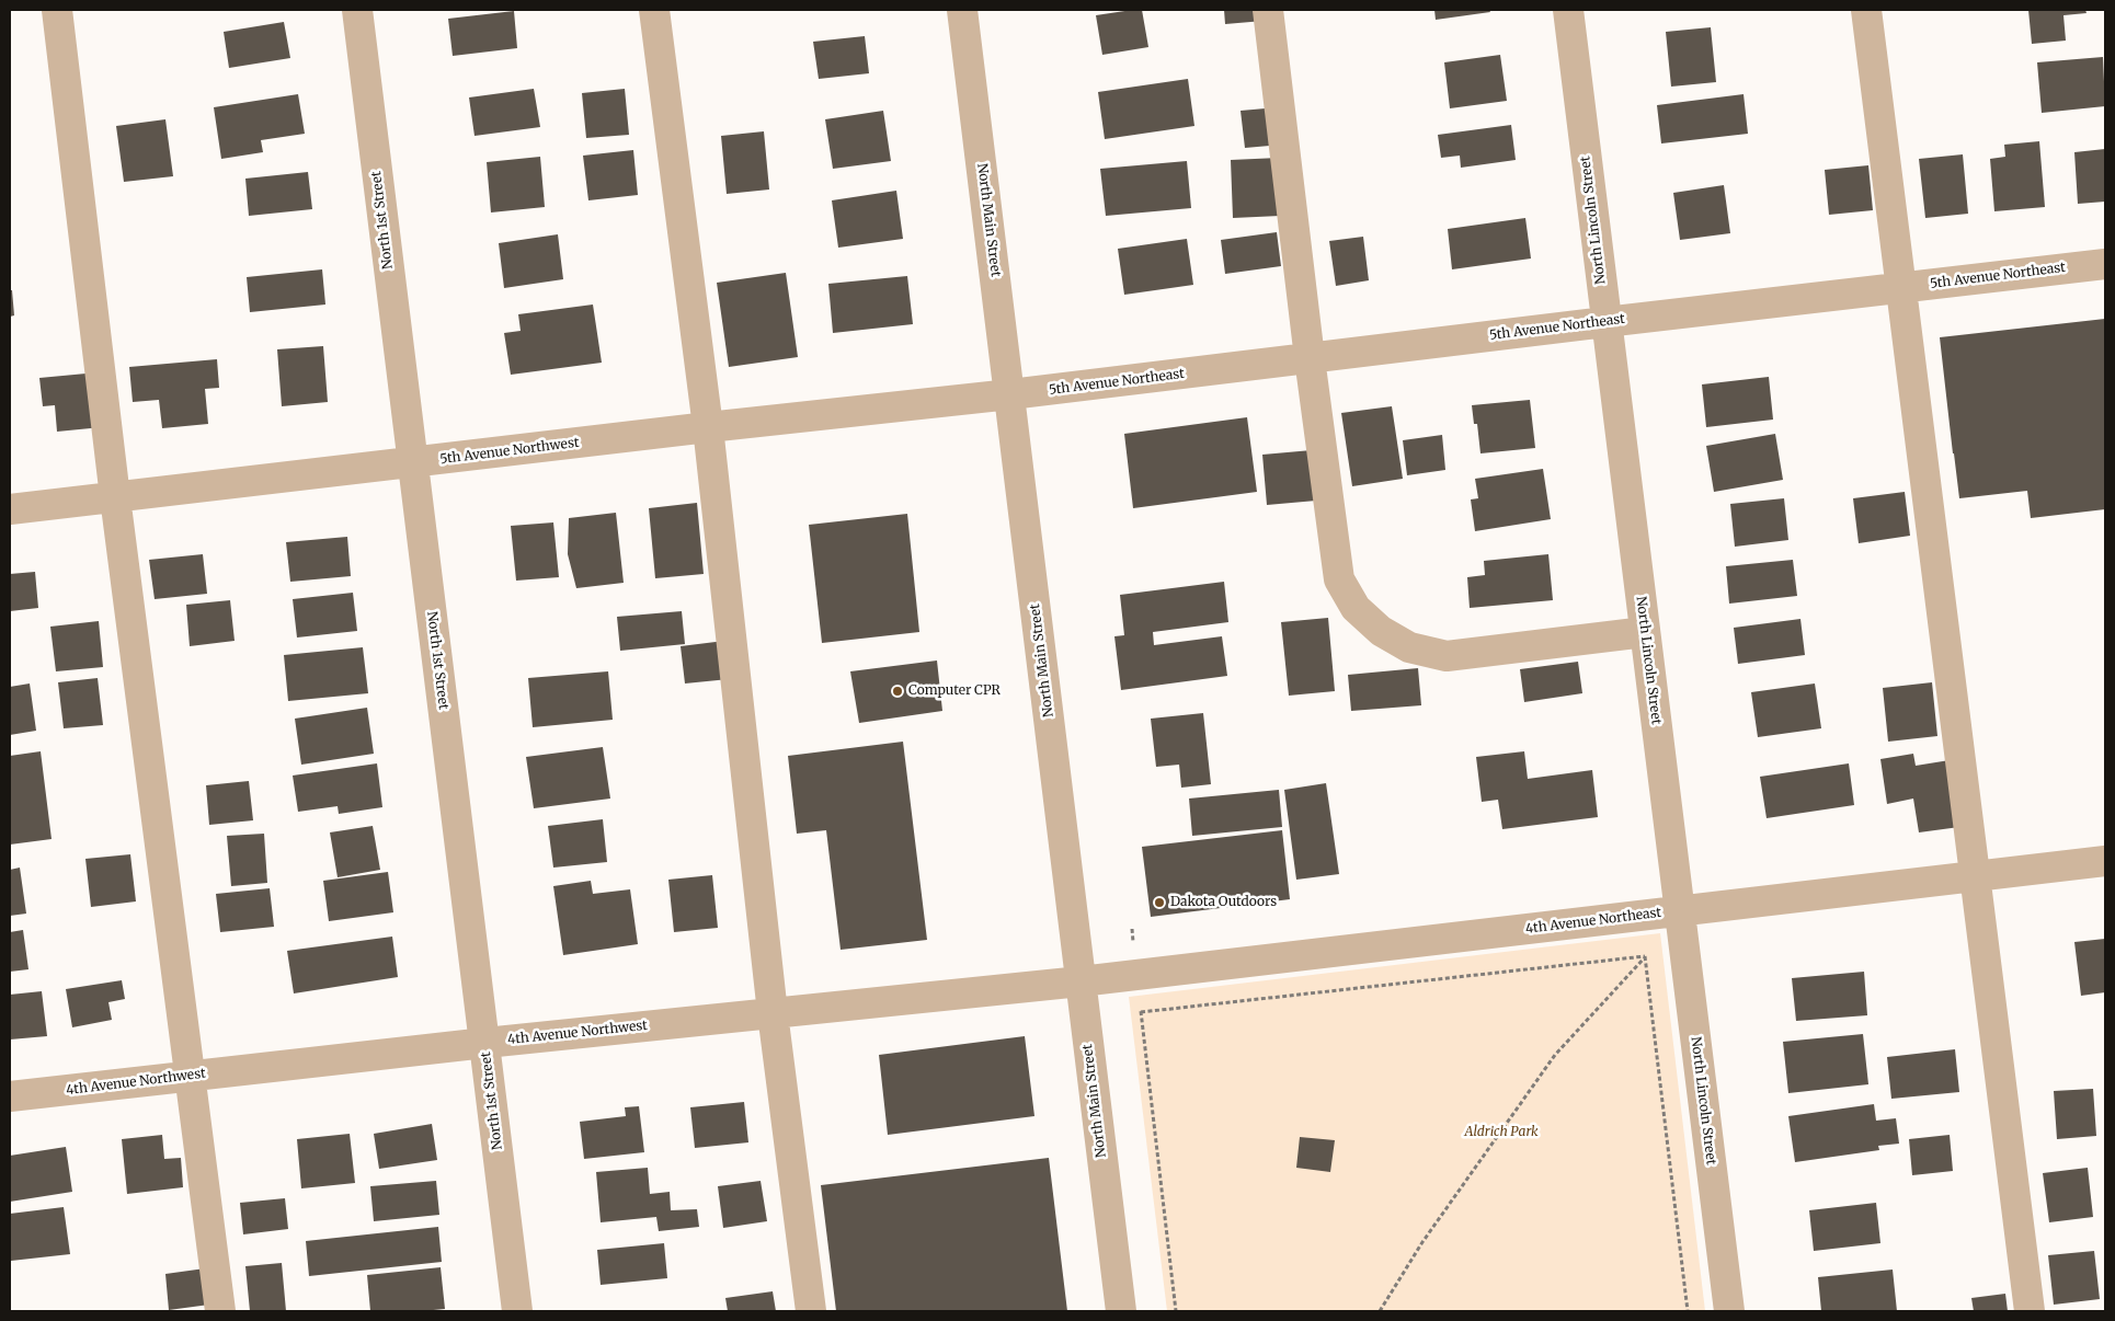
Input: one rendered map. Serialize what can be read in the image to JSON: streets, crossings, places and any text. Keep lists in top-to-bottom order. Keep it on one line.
{"streets":{"street":["North 1st Street","North Main Street","North Lincoln Street","5th Avenue Northeast","5th Avenue Northwest","4th Avenue Northeast","4th Avenue Northwest"]},"crossings":[["North 1st Street","5th Avenue Northwest"],["North 1st Street","4th Avenue Northwest"],["North Main Street","5th Avenue Northeast"],["North Main Street","5th Avenue Northwest"],["North Main Street","4th Avenue Northeast"],["North Main Street","4th Avenue Northwest"],["North Lincoln Street","5th Avenue Northeast"],["North Lincoln Street","4th Avenue Northeast"],["5th Avenue Northeast","5th Avenue Northwest"],["4th Avenue Northeast","4th Avenue Northwest"]],"parks":["Aldrich Park"],"places":["Computer CPR","Dakota Outdoors"]}
